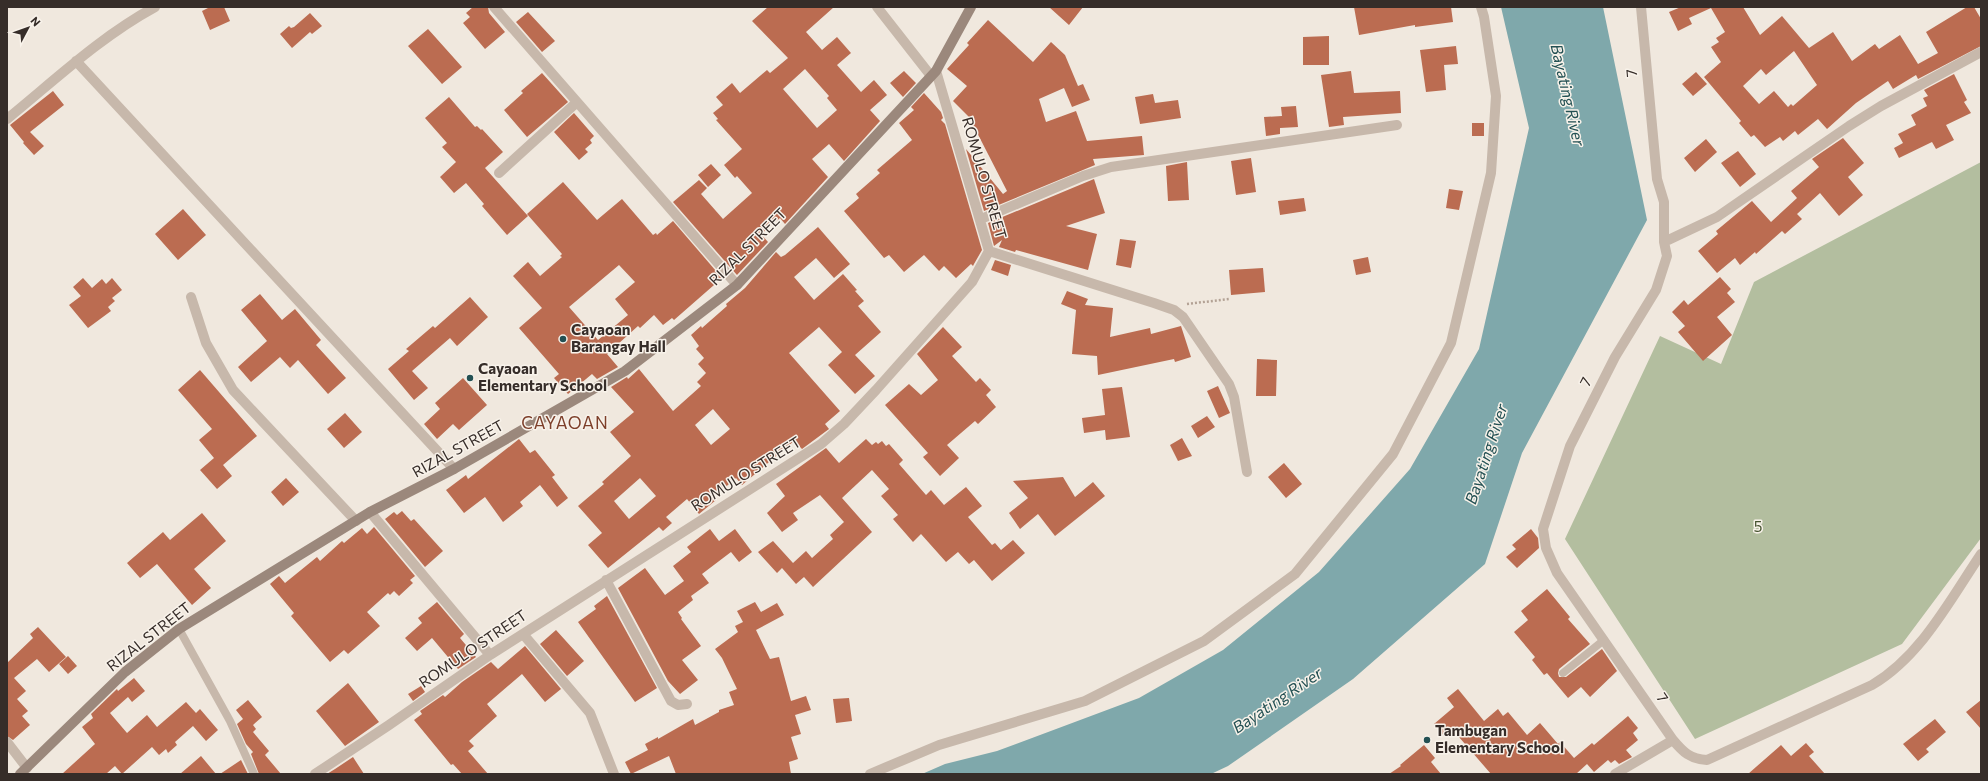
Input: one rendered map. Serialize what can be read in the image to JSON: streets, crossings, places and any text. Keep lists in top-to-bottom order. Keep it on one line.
{"streets":{"street":["7","ROMULO STREET","RIZAL STREET"]},"crossings":[["ROMULO STREET","RIZAL STREET"]],"districts":["CAYAOAN"],"water":["Bayating River"],"parks":["5"],"places":["Cayaoan Barangay Hall","Cayaoan Elementary School","Tambugan Elementary School"],"north":"top right"}
